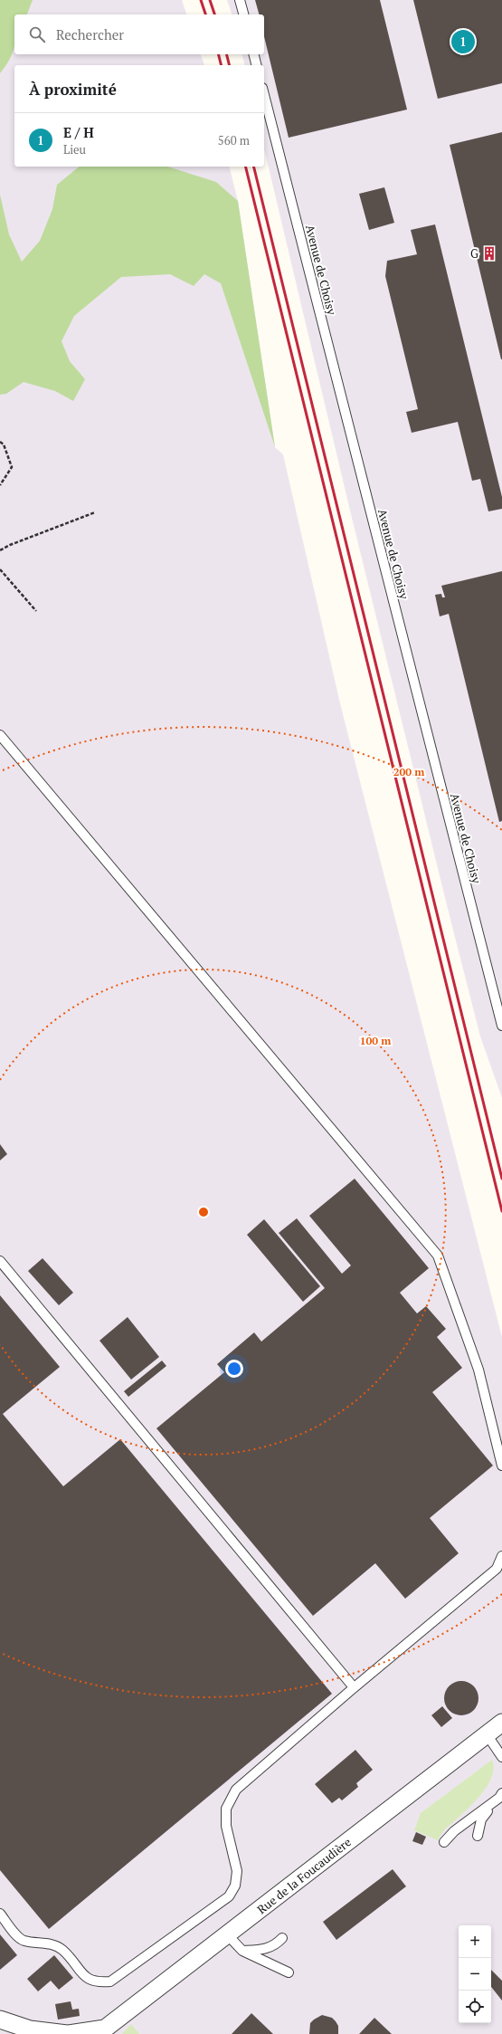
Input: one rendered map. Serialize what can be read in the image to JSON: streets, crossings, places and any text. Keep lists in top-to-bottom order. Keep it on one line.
{"streets":{"street":["Rue de la Foucaudière"],"lane":["Avenue de Choisy"]},"places":{"building":["G"]},"page":{"search":"Rechercher","pins":"1","heading":"À proximité","list":[{"mark":"1","name":"E / H","note":"Lieu","value":"560 m"}],"map_buttons":["+","−"]},"rings":["200 m","100 m"]}
